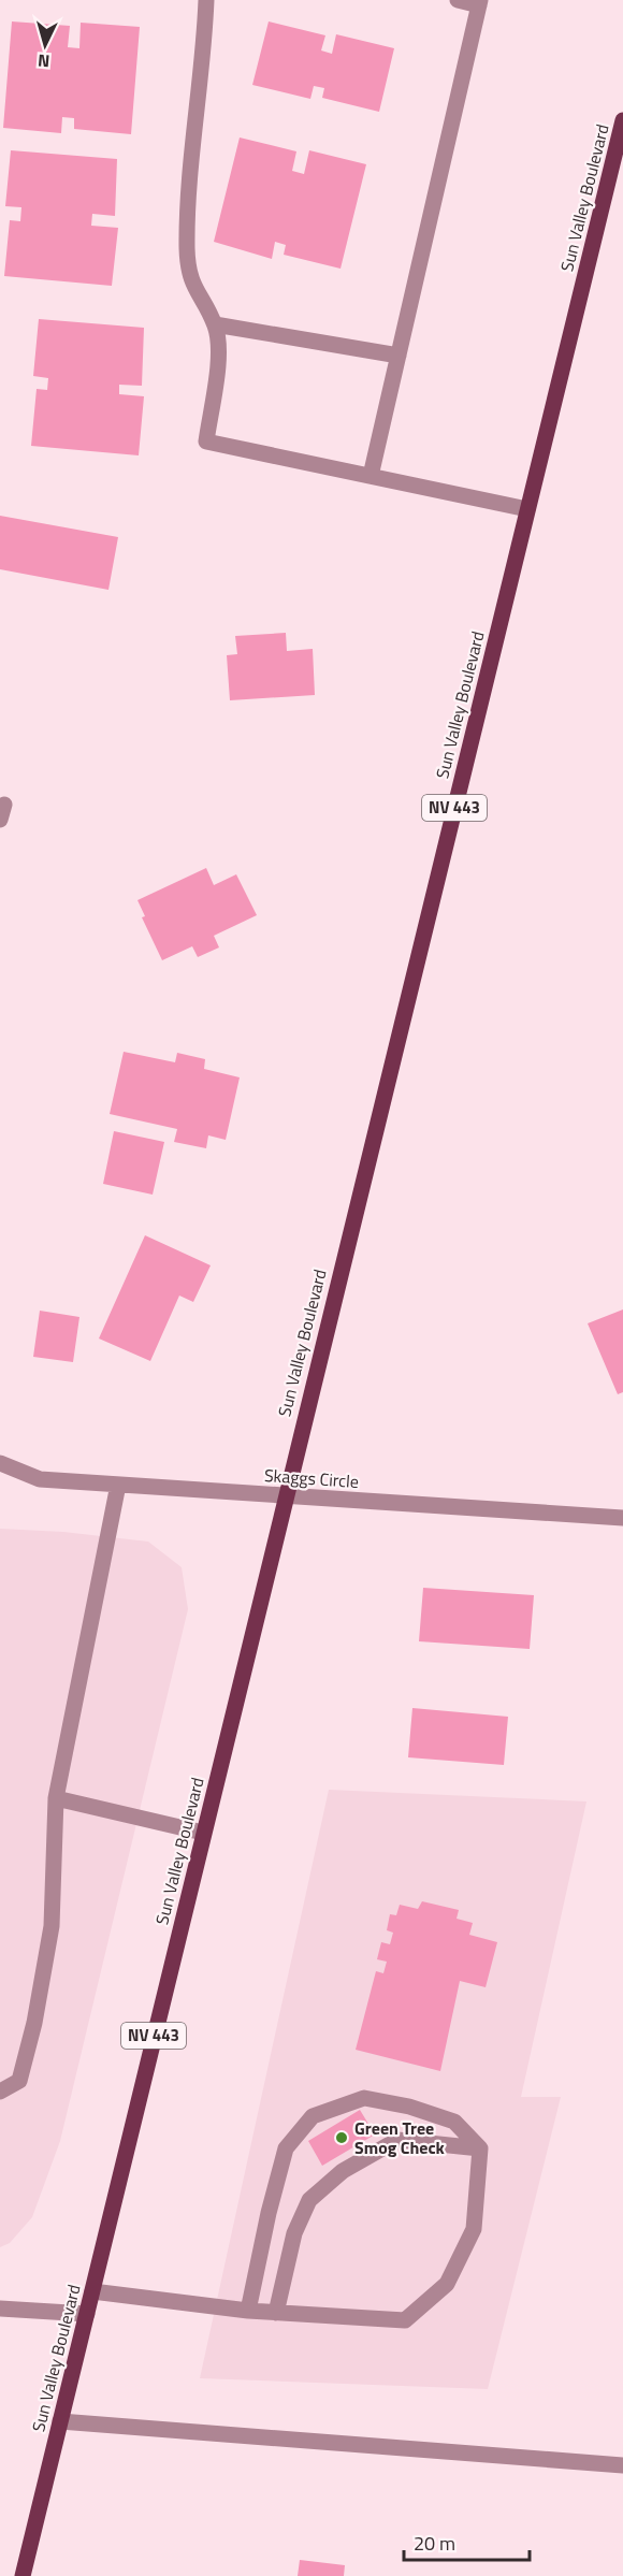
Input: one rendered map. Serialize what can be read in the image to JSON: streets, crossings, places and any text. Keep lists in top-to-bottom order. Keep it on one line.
{"streets":{"main road":["Sun Valley Boulevard","NV 443"],"street":["Skaggs Circle"]},"crossings":[["Sun Valley Boulevard","Skaggs Circle"]],"places":["Green Tree Smog Check"],"scale_bar":"20 m","north":"bottom"}
